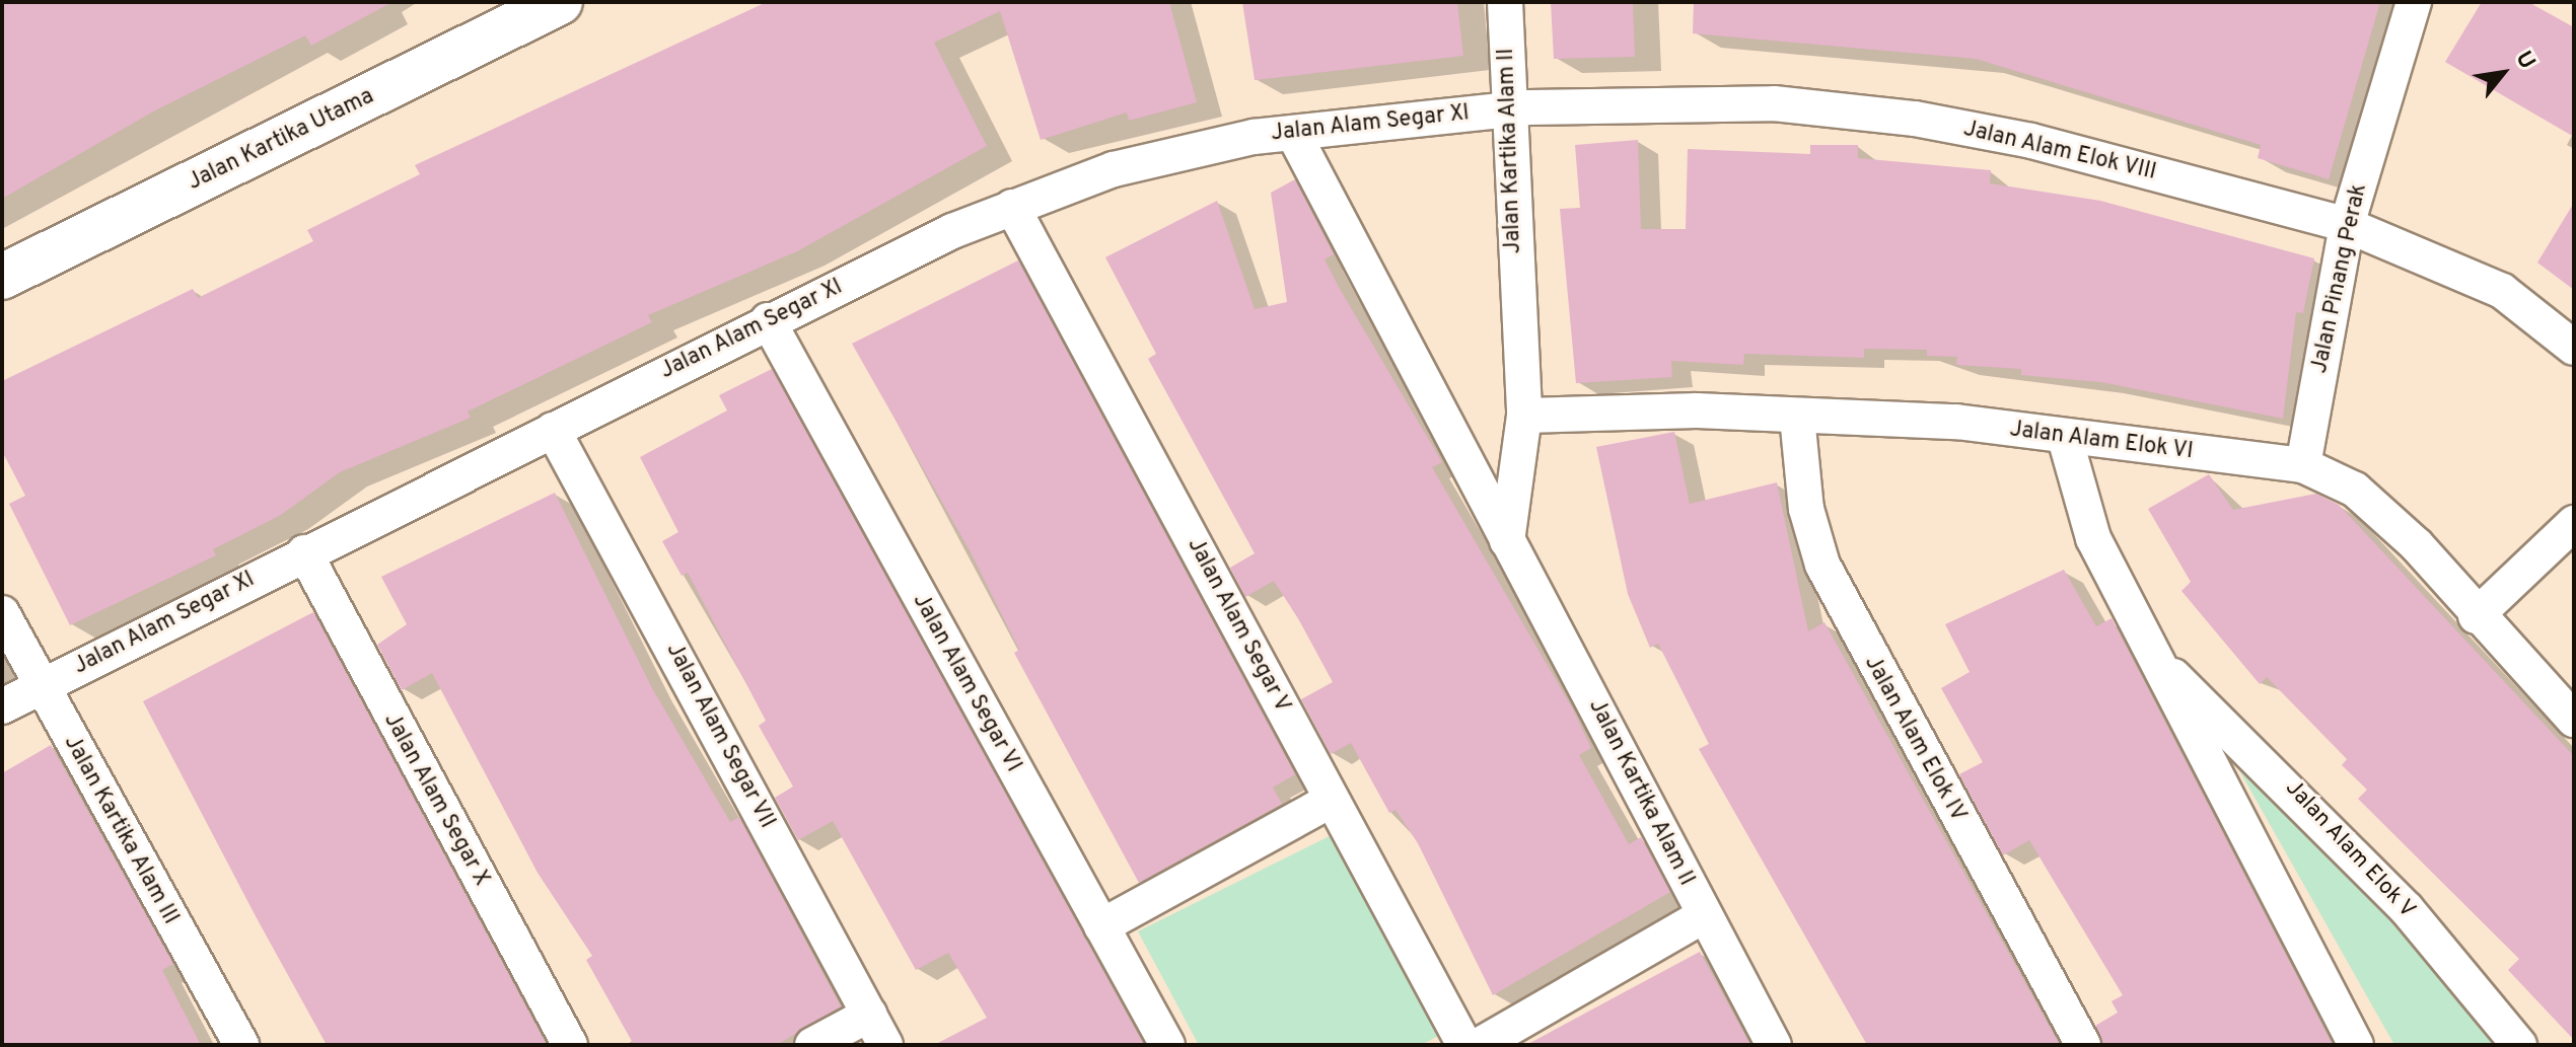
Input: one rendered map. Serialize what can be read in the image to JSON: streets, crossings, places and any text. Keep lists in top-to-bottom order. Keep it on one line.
{"streets":{"main road":["Jalan Kartika Utama"],"street":["Jalan Alam Segar XI","Jalan Kartika Alam II","Jalan Alam Elok VIII","Jalan Pinang Perak","Jalan Alam Elok VI","Jalan Alam Segar V","Jalan Alam Segar VI","Jalan Alam Segar VII","Jalan Alam Elok IV","Jalan Alam Segar X","Jalan Kartika Alam III","Jalan Alam Elok V"]},"crossings":[["Jalan Alam Segar XI","Jalan Kartika Alam II"],["Jalan Alam Segar XI","Jalan Alam Elok VIII"],["Jalan Alam Segar XI","Jalan Alam Segar V"],["Jalan Alam Segar XI","Jalan Alam Segar VI"],["Jalan Alam Segar XI","Jalan Alam Segar VII"],["Jalan Alam Segar XI","Jalan Alam Segar X"],["Jalan Alam Segar XI","Jalan Kartika Alam III"],["Jalan Kartika Alam II","Jalan Alam Elok VIII"],["Jalan Kartika Alam II","Jalan Alam Elok VI"],["Jalan Alam Elok VIII","Jalan Pinang Perak"],["Jalan Pinang Perak","Jalan Alam Elok VI"],["Jalan Alam Elok VI","Jalan Alam Elok IV"],["Jalan Alam Elok VI","Jalan Alam Elok V"]],"north":"top right"}
